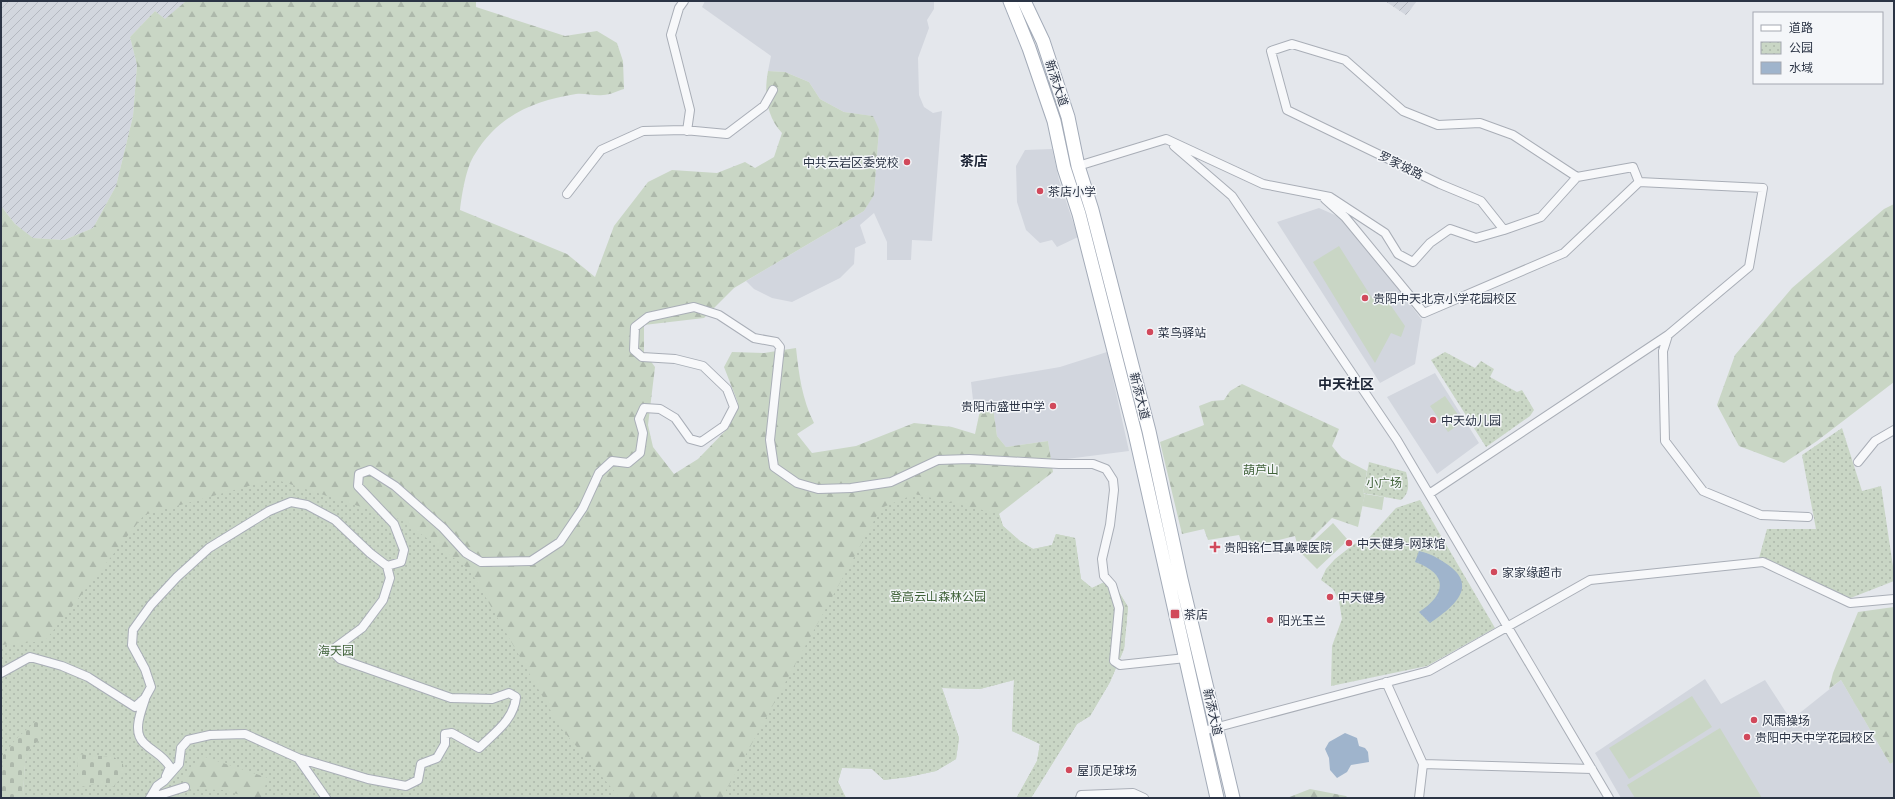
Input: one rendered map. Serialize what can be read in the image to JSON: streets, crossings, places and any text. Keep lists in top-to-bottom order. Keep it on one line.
{"streets":{"main road":["新添大道"],"street":["罗家坡路"]},"districts":["茶店","中天社区"],"parks":["葫芦山","小广场","登高云山森林公园","海天园"],"places":{"other":["中共云岩区委党校","茶店小学","贵阳中天北京小学花园校区","菜鸟驿站","贵阳市盛世中学","中天幼儿园","中天健身-网球馆","家家缘超市","中天健身","阳光玉兰","风雨操场","贵阳中天中学花园校区","屋顶足球场"],"health":["贵阳铭仁耳鼻喉医院"],"transit":["茶店"]},"legend":["道路","公园","水域"]}
